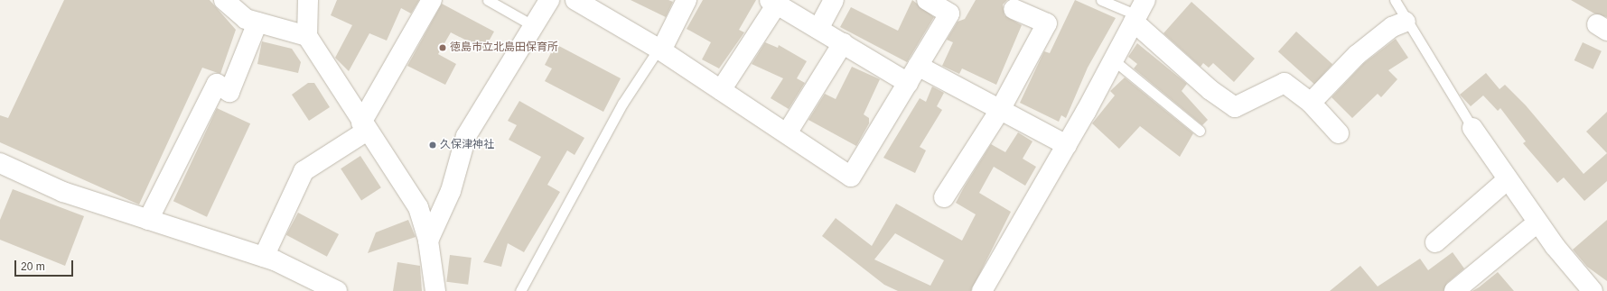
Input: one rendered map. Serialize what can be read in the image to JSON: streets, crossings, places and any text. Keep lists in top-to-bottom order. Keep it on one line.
{"places":["徳島市立北島田保育所","久保津神社"],"scale_bar":"20 m"}
